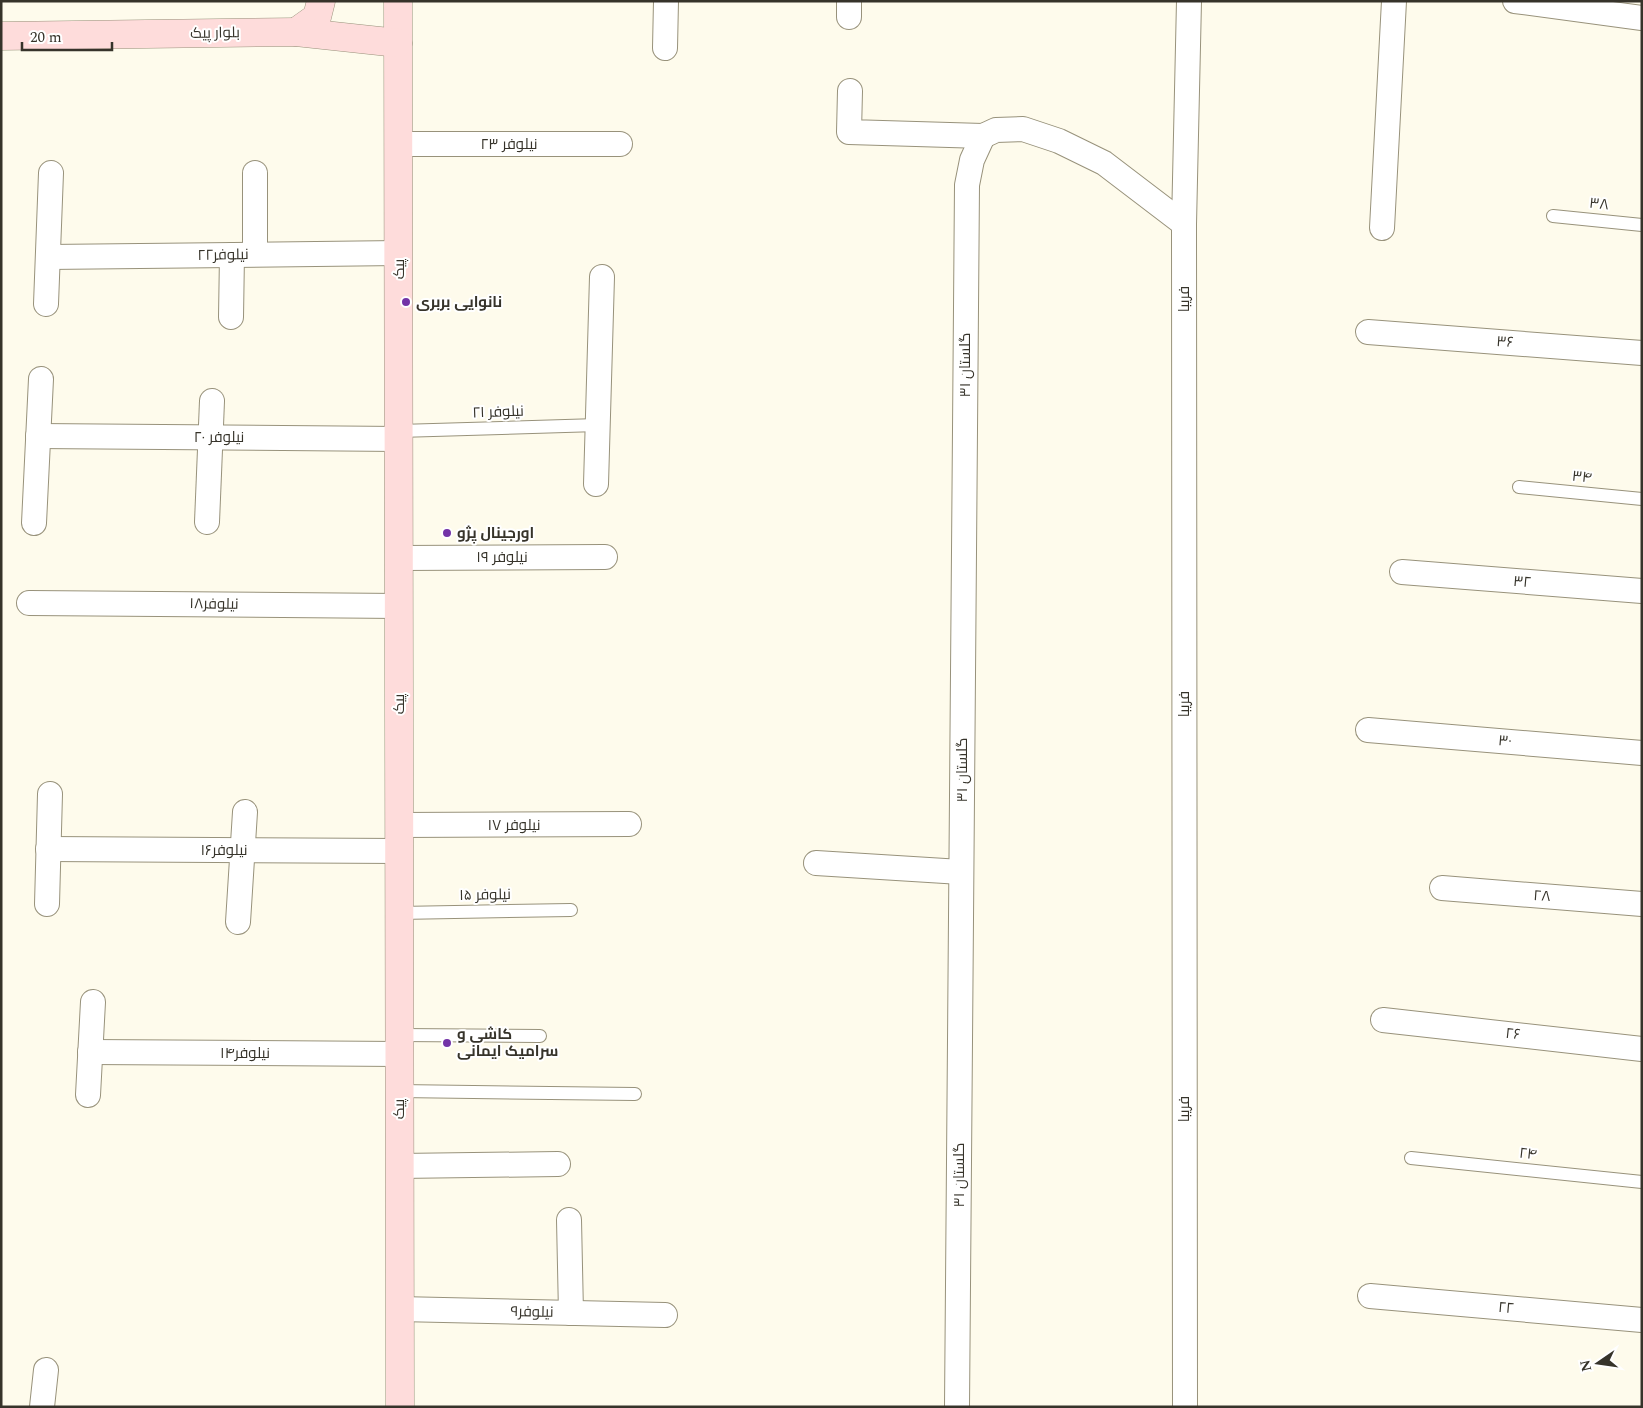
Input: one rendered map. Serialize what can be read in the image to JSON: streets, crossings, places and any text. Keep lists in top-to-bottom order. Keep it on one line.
{"streets":{"street":["بلوار پیک","نیلوفر ۲۳","نیلوفر۲۲","پیک","فریبا","۳۶","گلستان ۳۱","نیلوفر ۲۰","نیلوفر ۱۹","۳۲","نیلوفر۱۸","۳۰","نیلوفر ۱۷","نیلوفر۱۶","۲۸","۲۶","نیلوفر۱۴","۲۲","نیلوفر۹"],"lane":["۳۸","نیلوفر ۲۱","۳۴","نیلوفر ۱۵","۲۴"]},"crossings":[["بلوار پیک","پیک"],["نیلوفر ۲۳","پیک"],["نیلوفر۲۲","پیک"],["پیک","نیلوفر ۲۱"],["پیک","نیلوفر ۲۰"],["پیک","نیلوفر ۱۹"],["پیک","نیلوفر۱۸"],["پیک","نیلوفر ۱۷"],["پیک","نیلوفر۱۶"],["پیک","نیلوفر ۱۵"],["پیک","نیلوفر۱۴"],["پیک","نیلوفر۹"],["نیلوفر ۲۱","نیلوفر ۲۰"],["نیلوفر ۱۷","نیلوفر۱۶"]],"places":["نانوایی بربری","اورجینال پژو","کاشی و سرامیک ایمانی"],"scale_bar":"20 m","north":"left"}
